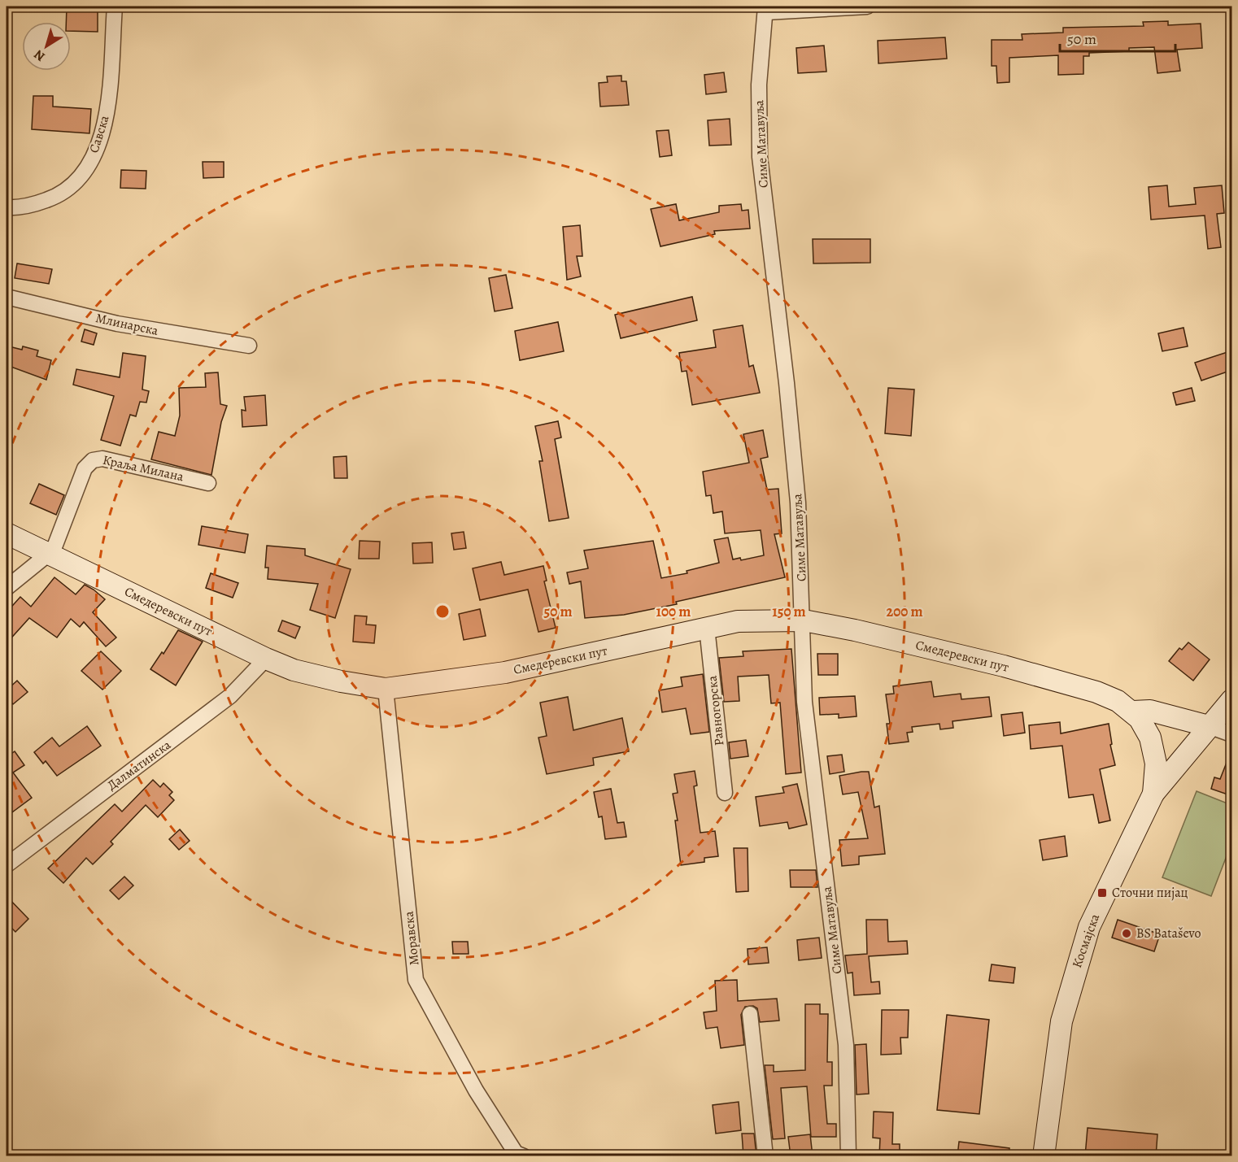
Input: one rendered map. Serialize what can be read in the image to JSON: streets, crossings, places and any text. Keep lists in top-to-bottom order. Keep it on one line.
{"streets":{"street":["Савска","Симе Матавуља","Млинарска","Краља Милана","Смедеревски пут","Равногорска","Далматинска","Моравска","Космајска"]},"crossings":[["Симе Матавуља","Смедеревски пут"],["Краља Милана","Смедеревски пут"],["Смедеревски пут","Равногорска"],["Смедеревски пут","Далматинска"],["Смедеревски пут","Моравска"]],"places":{"transit":["Сточни пијац"],"other":["BS Bataševo"]},"scale_bar":"50 m","north":"bottom left","rings":["50 m","100 m","150 m","200 m"]}
